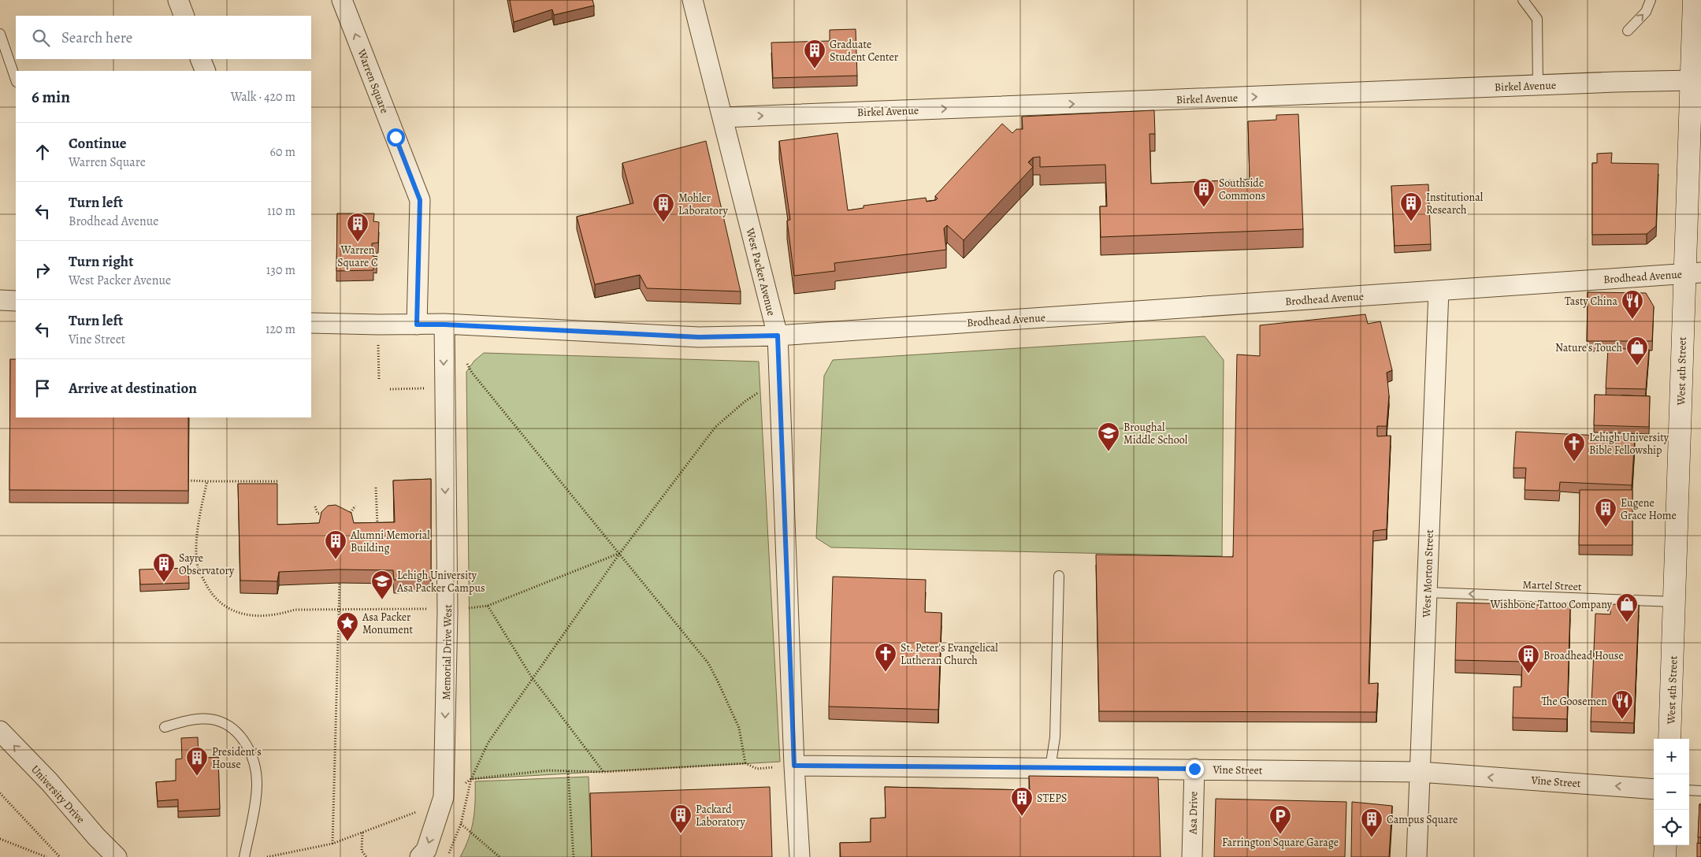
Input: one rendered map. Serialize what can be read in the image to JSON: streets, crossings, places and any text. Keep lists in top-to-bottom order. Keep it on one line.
{"streets":{"main road":["West 4th Street"],"street":["Warren Square","Birkel Avenue","West Packer Avenue","Brodhead Avenue","West Morton Street","Memorial Drive West","Vine Street","University Drive","Asa Drive"],"lane":["Martel Street"]},"crossings":[["Warren Square","Brodhead Avenue"],["Birkel Avenue","West Packer Avenue"],["Birkel Avenue","West 4th Street"],["West Packer Avenue","Brodhead Avenue"],["West Packer Avenue","Vine Street"],["Brodhead Avenue","West 4th Street"],["Brodhead Avenue","West Morton Street"],["Brodhead Avenue","Memorial Drive West"],["West 4th Street","Martel Street"],["West Morton Street","Martel Street"],["West Morton Street","Vine Street"],["Vine Street","Asa Drive"]],"one_way":["Warren Square","Birkel Avenue","Martel Street","Memorial Drive West","University Drive"],"places":{"building":["Graduate Student Center","Southside Commons","Institutional Research","Mohler Laboratory","Warren Square C","Eugene Grace Home","Alumni Memorial Building","Sayre Observatory","Broadhead House","President's House","STEPS","Packard Laboratory","Campus Square"],"restaurant":["Tasty China","The Goosemen"],"shop":["Nature's Touch","Wishbone Tattoo Company"],"school or university":["Broughal Middle School","Lehigh University Asa Packer Campus"],"church":["Lehigh University Bible Fellowship","St. Peter's Evangelical Lutheran Church"],"place":["Asa Packer Monument"],"parking":["Farrington Square Garage"]},"page":{"search":"Search here","heading":["6 min","Walk · 420 m"],"list":[["Continue","Warren Square","60 m"],["Turn left","Brodhead Avenue","110 m"],["Turn right","West Packer Avenue","130 m"],["Turn left","Vine Street","120 m"],"Arrive at destination"],"map_buttons":["+","−"]}}
